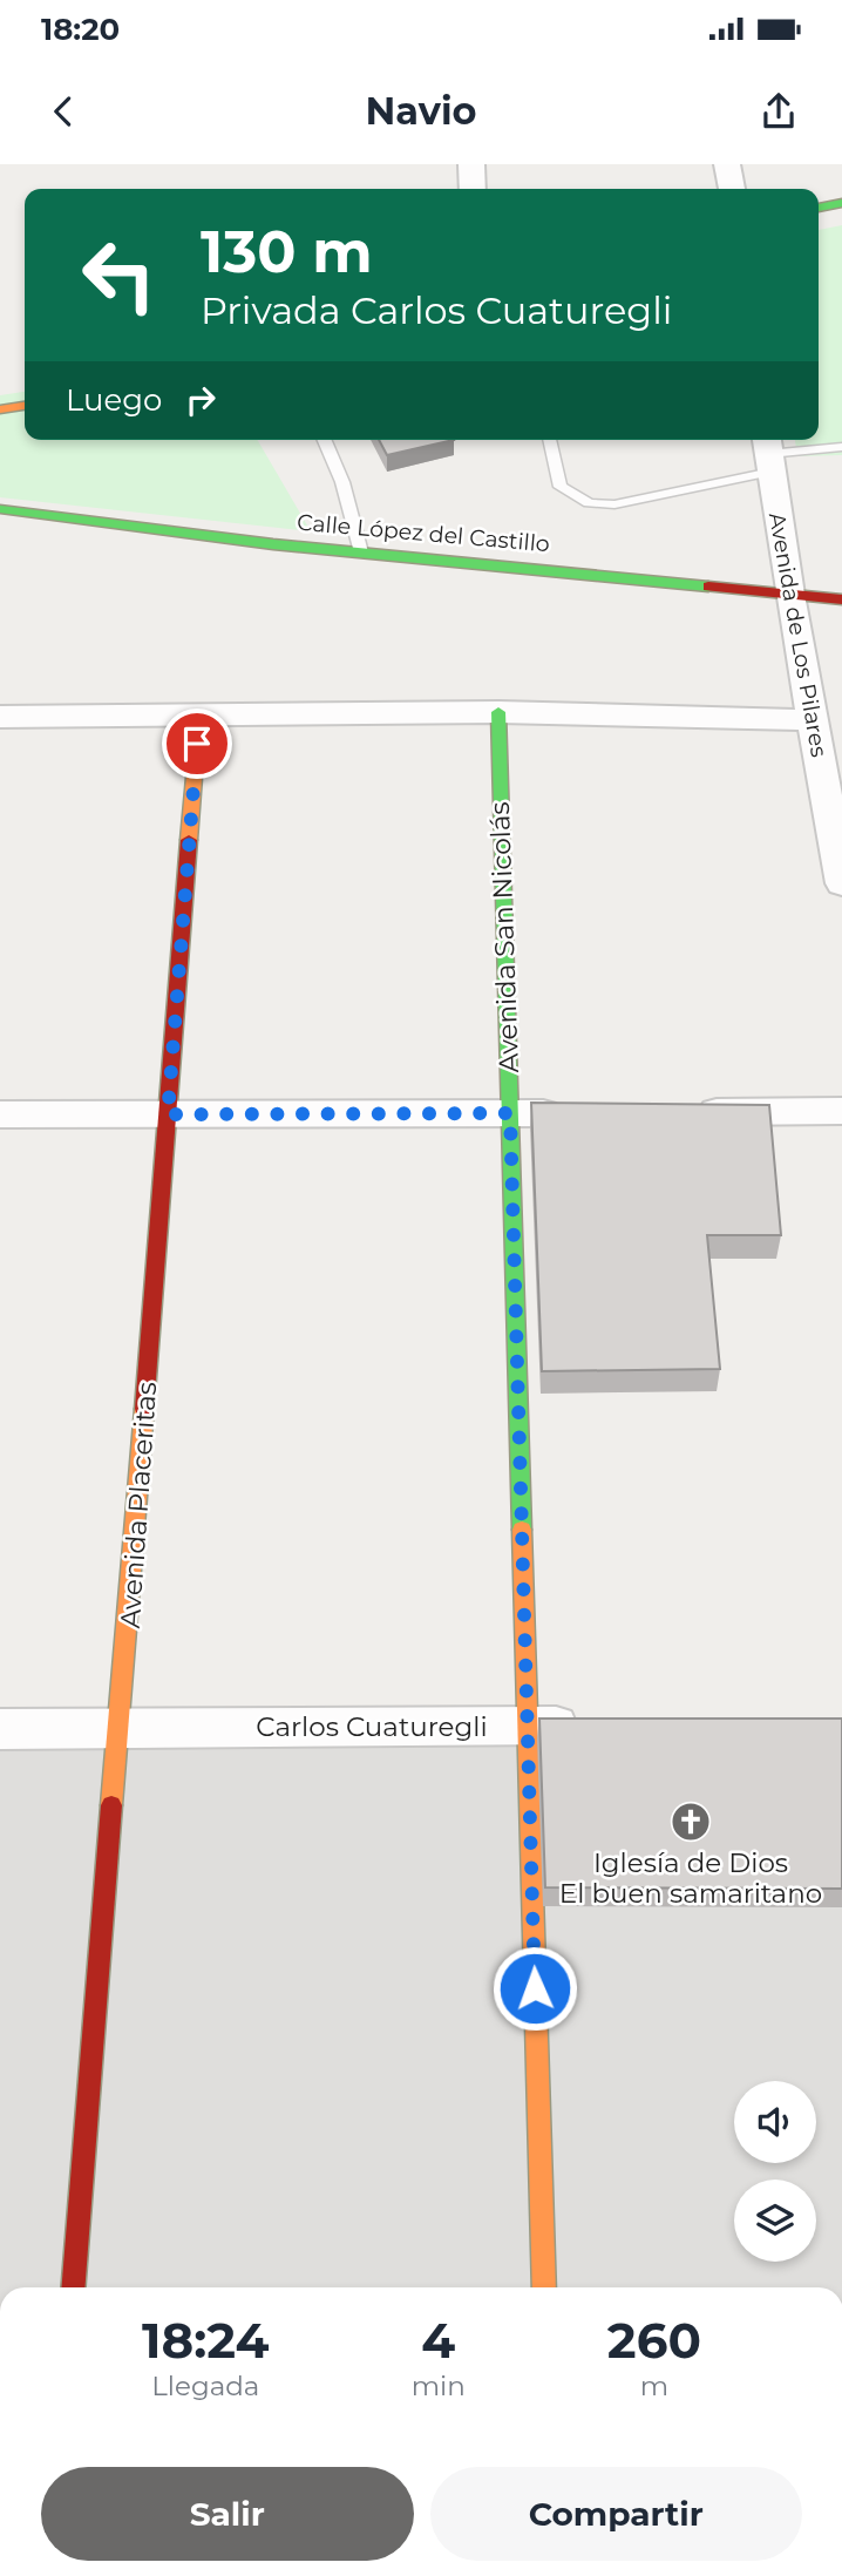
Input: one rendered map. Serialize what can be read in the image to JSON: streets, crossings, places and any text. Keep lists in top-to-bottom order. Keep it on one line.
{"streets":{"street":["Calle López del Castillo","Avenida de Los Pilares","Avenida San Nicolás","Avenida Placeritas","Carlos Cuaturegli"]},"crossings":[["Calle López del Castillo","Avenida de Los Pilares"],["Avenida San Nicolás","Carlos Cuaturegli"],["Avenida Placeritas","Carlos Cuaturegli"]],"places":{"church":["Iglesía de Dios El buen samaritano"]},"page":{"status":"18:20","header":"Navio","turn":["130 m","Privada Carlos Cuaturegli"],"then":"Luego","eta":["18:24","Llegada","4","min","260","m"],"buttons":["Salir","Compartir"]}}
